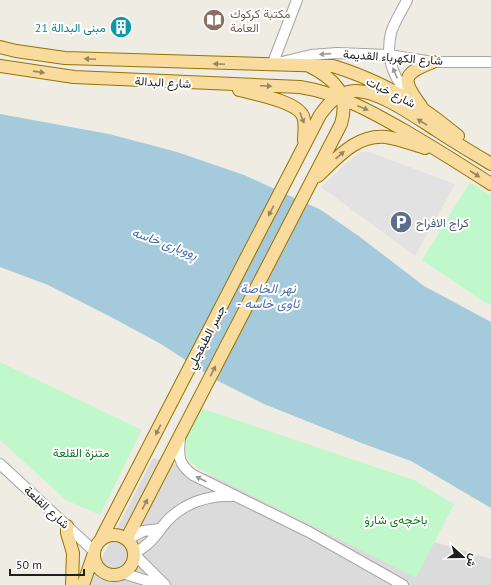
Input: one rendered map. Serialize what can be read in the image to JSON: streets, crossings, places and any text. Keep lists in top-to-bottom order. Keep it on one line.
{"streets":{"main road":["شارع البدالة","شارع خبات","جسر الطبقجلي"],"street":["شارع الكهرباء القديمة","شارع القلعة"]},"crossings":[["شارع الكهرباء القديمة","شارع البدالة"],["شارع الكهرباء القديمة","شارع خبات"],["شارع البدالة","شارع خبات"],["شارع البدالة","جسر الطبقجلي"],["جسر الطبقجلي","شارع القلعة"]],"one_way":["شارع الكهرباء القديمة"],"water":["ڕووباری خاسە","نهر الخاصة - ئاوی خاسە"],"parks":["متنزة القلعة","باخچەی شارۆ"],"places":{"library":["مكتبة كركوك العامة"],"building":["مبنى البدالة 21"],"parking":["كراج الافراح"]},"scale_bar":"50 m","north":"right"}
